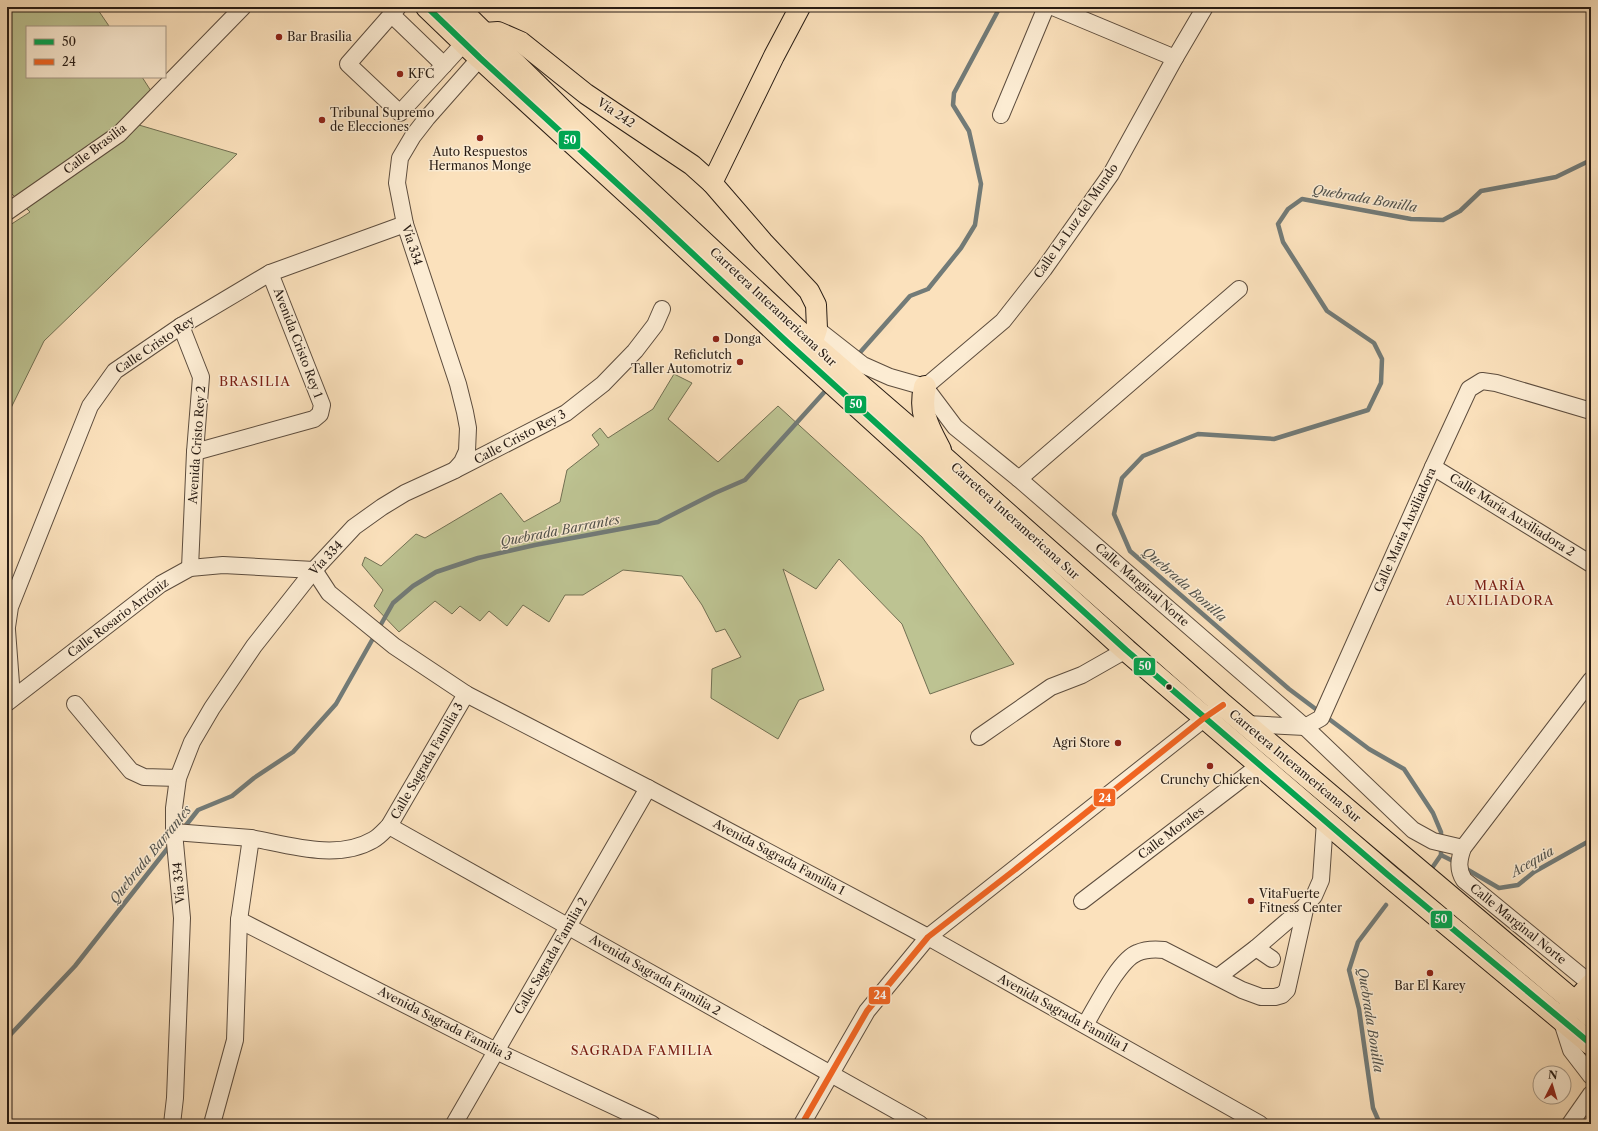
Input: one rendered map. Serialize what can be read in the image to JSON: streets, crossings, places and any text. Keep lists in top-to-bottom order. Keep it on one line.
{"streets":{"highway":["Carretera Interamericana Sur"],"main road":["Vía 242"],"street":["Calle Brasilia","Calle La Luz del Mundo","Vía 334","Avenida Cristo Rey 1","Calle Cristo Rey","Calle Cristo Rey 3","Avenida Cristo Rey 2","Calle María Auxiliadora 2","Calle María Auxiliadora","Calle Marginal Norte","Calle Rosario Arróniz","Calle Sagrada Familia 3","Calle Morales","Avenida Sagrada Familia 1","Calle Sagrada Familia 2","Avenida Sagrada Familia 2","Avenida Sagrada Familia 3"]},"crossings":[["Vía 242","Carretera Interamericana Sur"],["Calle La Luz del Mundo","Calle Marginal Norte"],["Vía 334","Carretera Interamericana Sur"],["Vía 334","Calle Cristo Rey"],["Vía 334","Calle Cristo Rey 3"],["Vía 334","Calle Rosario Arróniz"],["Vía 334","Calle Sagrada Familia 3"],["Vía 334","Avenida Sagrada Familia 1"],["Carretera Interamericana Sur","Calle Morales"],["Avenida Cristo Rey 1","Calle Cristo Rey"],["Avenida Cristo Rey 1","Avenida Cristo Rey 2"],["Calle Cristo Rey","Avenida Cristo Rey 2"],["Avenida Cristo Rey 2","Calle Rosario Arróniz"],["Calle María Auxiliadora 2","Calle María Auxiliadora"],["Calle María Auxiliadora","Calle Marginal Norte"],["Calle Rosario Arróniz","Avenida Sagrada Familia 1"],["Calle Sagrada Familia 3","Avenida Sagrada Familia 1"],["Calle Sagrada Familia 3","Avenida Sagrada Familia 2"],["Avenida Sagrada Familia 1","Calle Sagrada Familia 2"],["Calle Sagrada Familia 2","Avenida Sagrada Familia 2"],["Calle Sagrada Familia 2","Avenida Sagrada Familia 3"]],"districts":["BRASILIA","MARÍA AUXILIADORA","SAGRADA FAMILIA"],"water":["Quebrada Bonilla","Quebrada Barrantes","Acequia"],"places":["Bar Brasilia","KFC","Tribunal Supremo de Elecciones","Auto Respuestos Hermanos Monge","Donga","Reficlutch Taller Automotriz","Agri Store","Crunchy Chicken","VitaFuerte Fitness Center","Bar El Karey"],"lines":["transit line 50","transit line 24"],"legend":["50","24"],"north":"top"}
